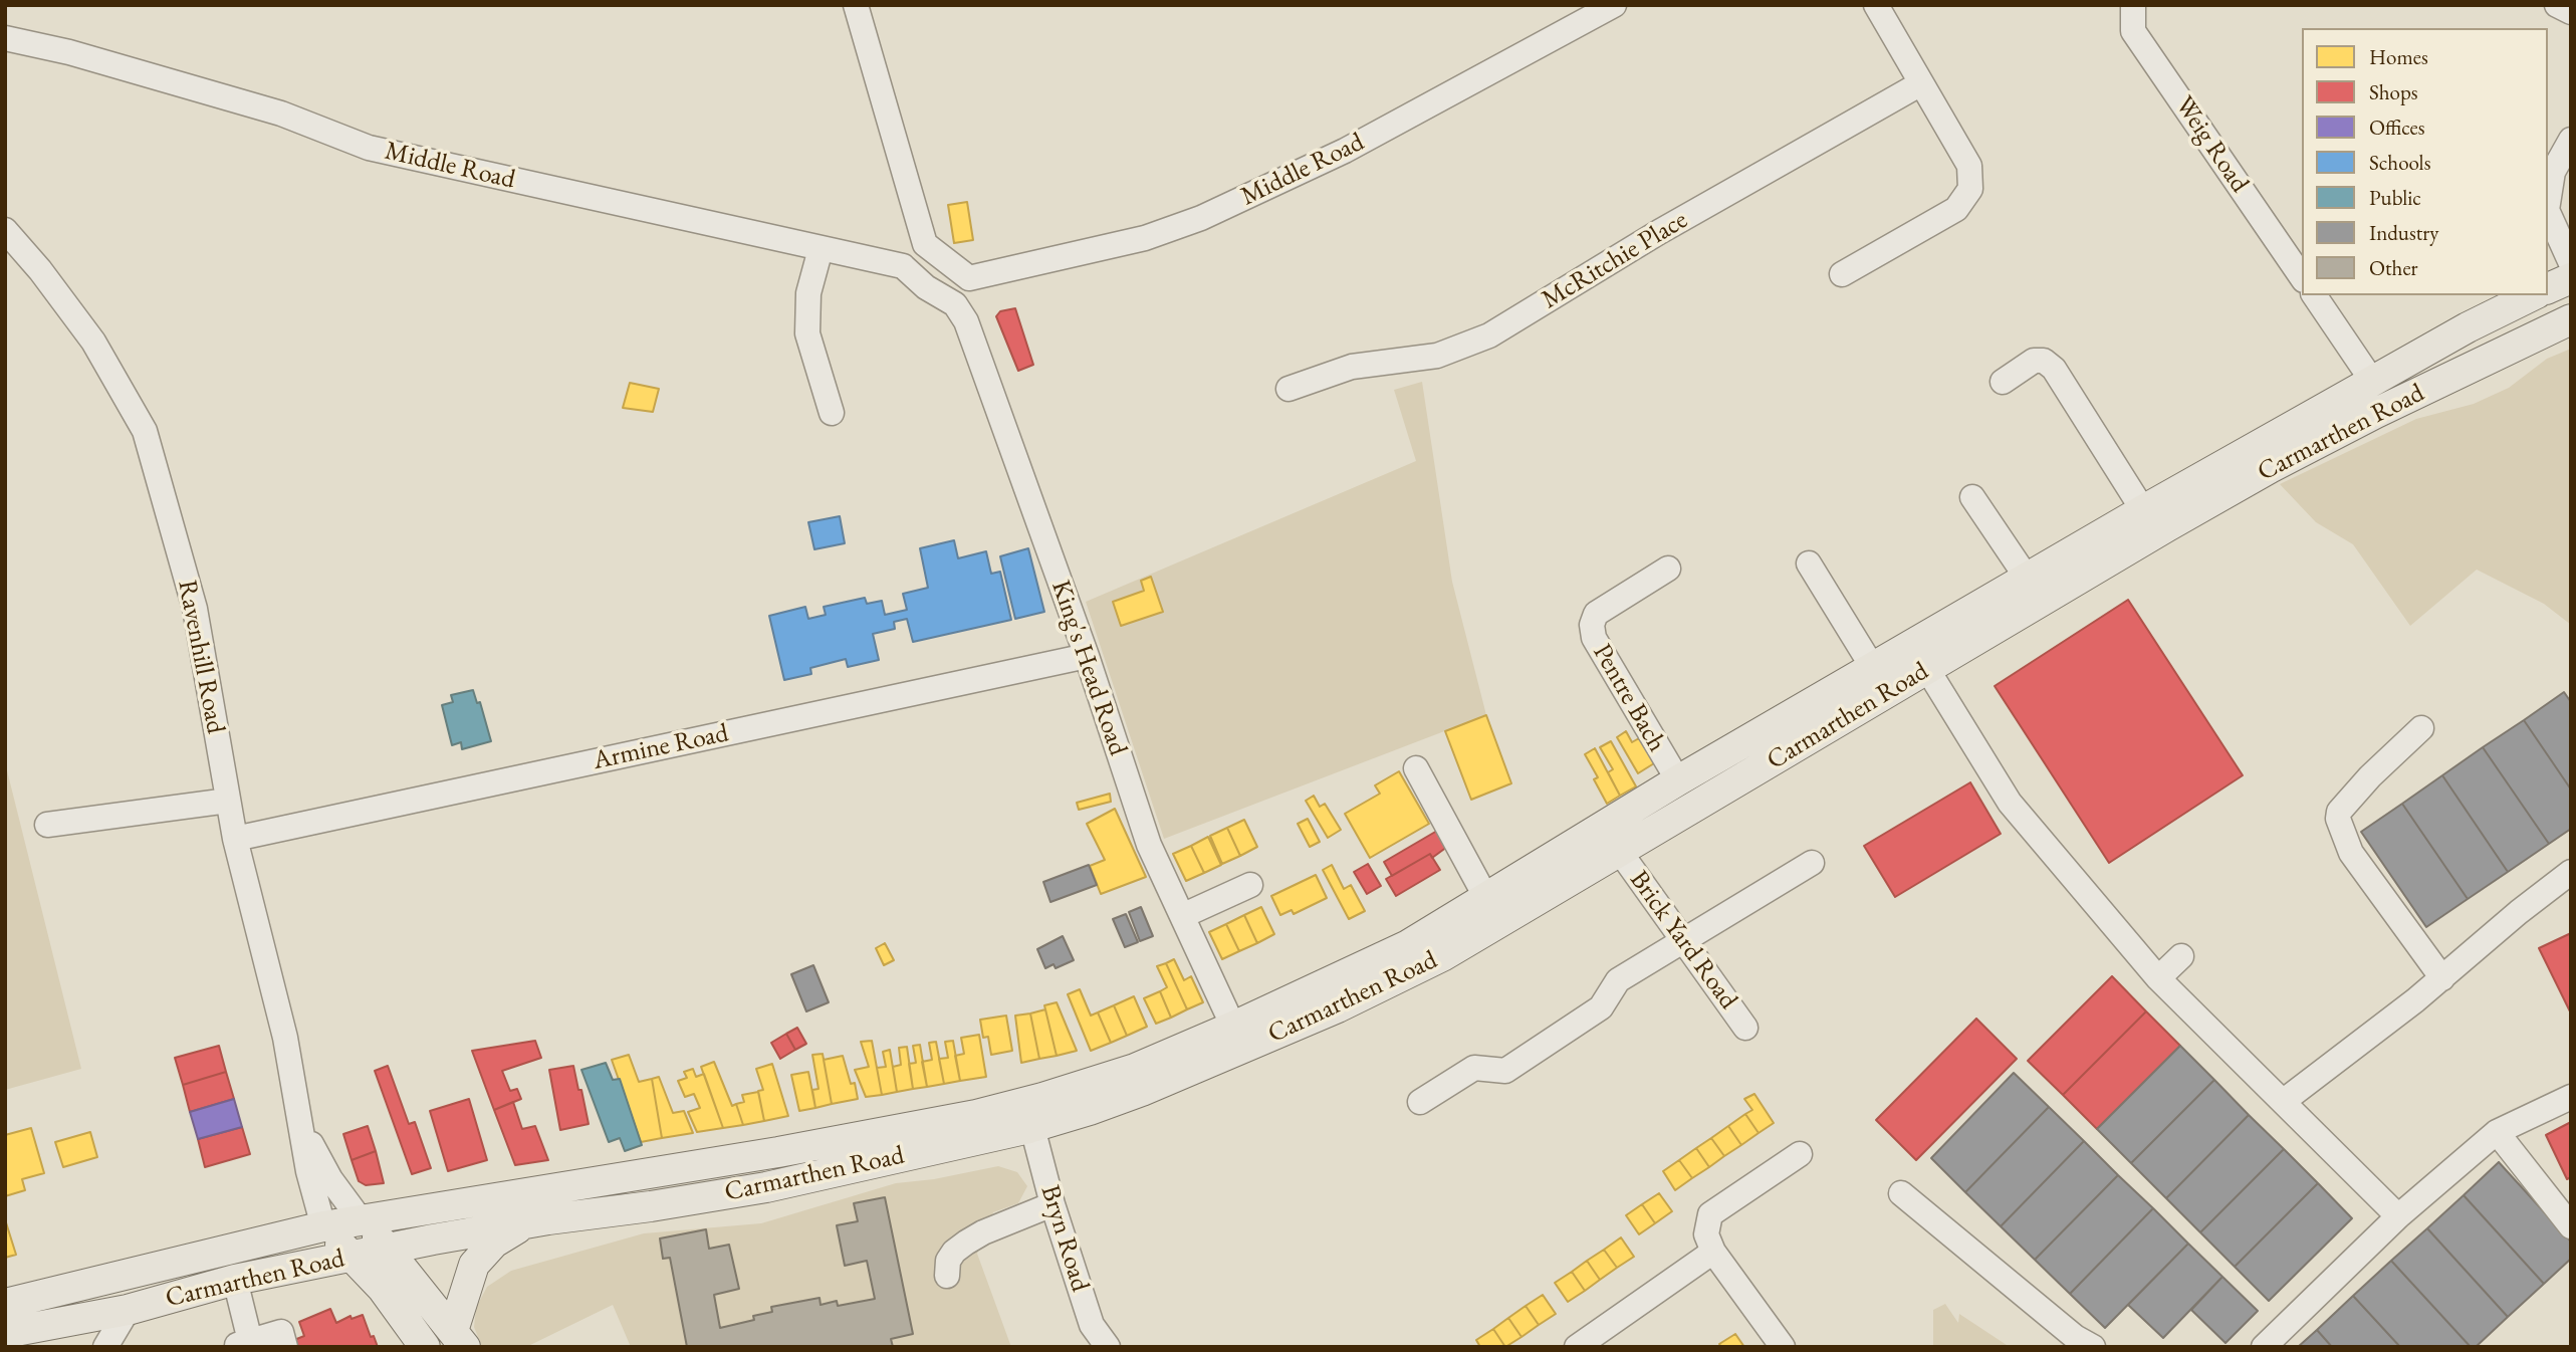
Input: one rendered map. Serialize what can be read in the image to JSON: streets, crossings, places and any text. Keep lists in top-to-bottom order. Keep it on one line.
{"streets":{"main road":["Carmarthen Road"],"street":["Weig Road","Middle Road","McRitchie Place","Ravenhill Road","King's Head Road","Pentre Bach","Armine Road","Brick Yard Road","Bryn Road"]},"crossings":[["Carmarthen Road","Ravenhill Road"],["Carmarthen Road","King's Head Road"],["Carmarthen Road","Pentre Bach"],["Carmarthen Road","Brick Yard Road"],["Carmarthen Road","Bryn Road"],["Ravenhill Road","Armine Road"],["King's Head Road","Armine Road"]],"legend":["Homes","Shops","Offices","Schools","Public","Industry","Other"]}
